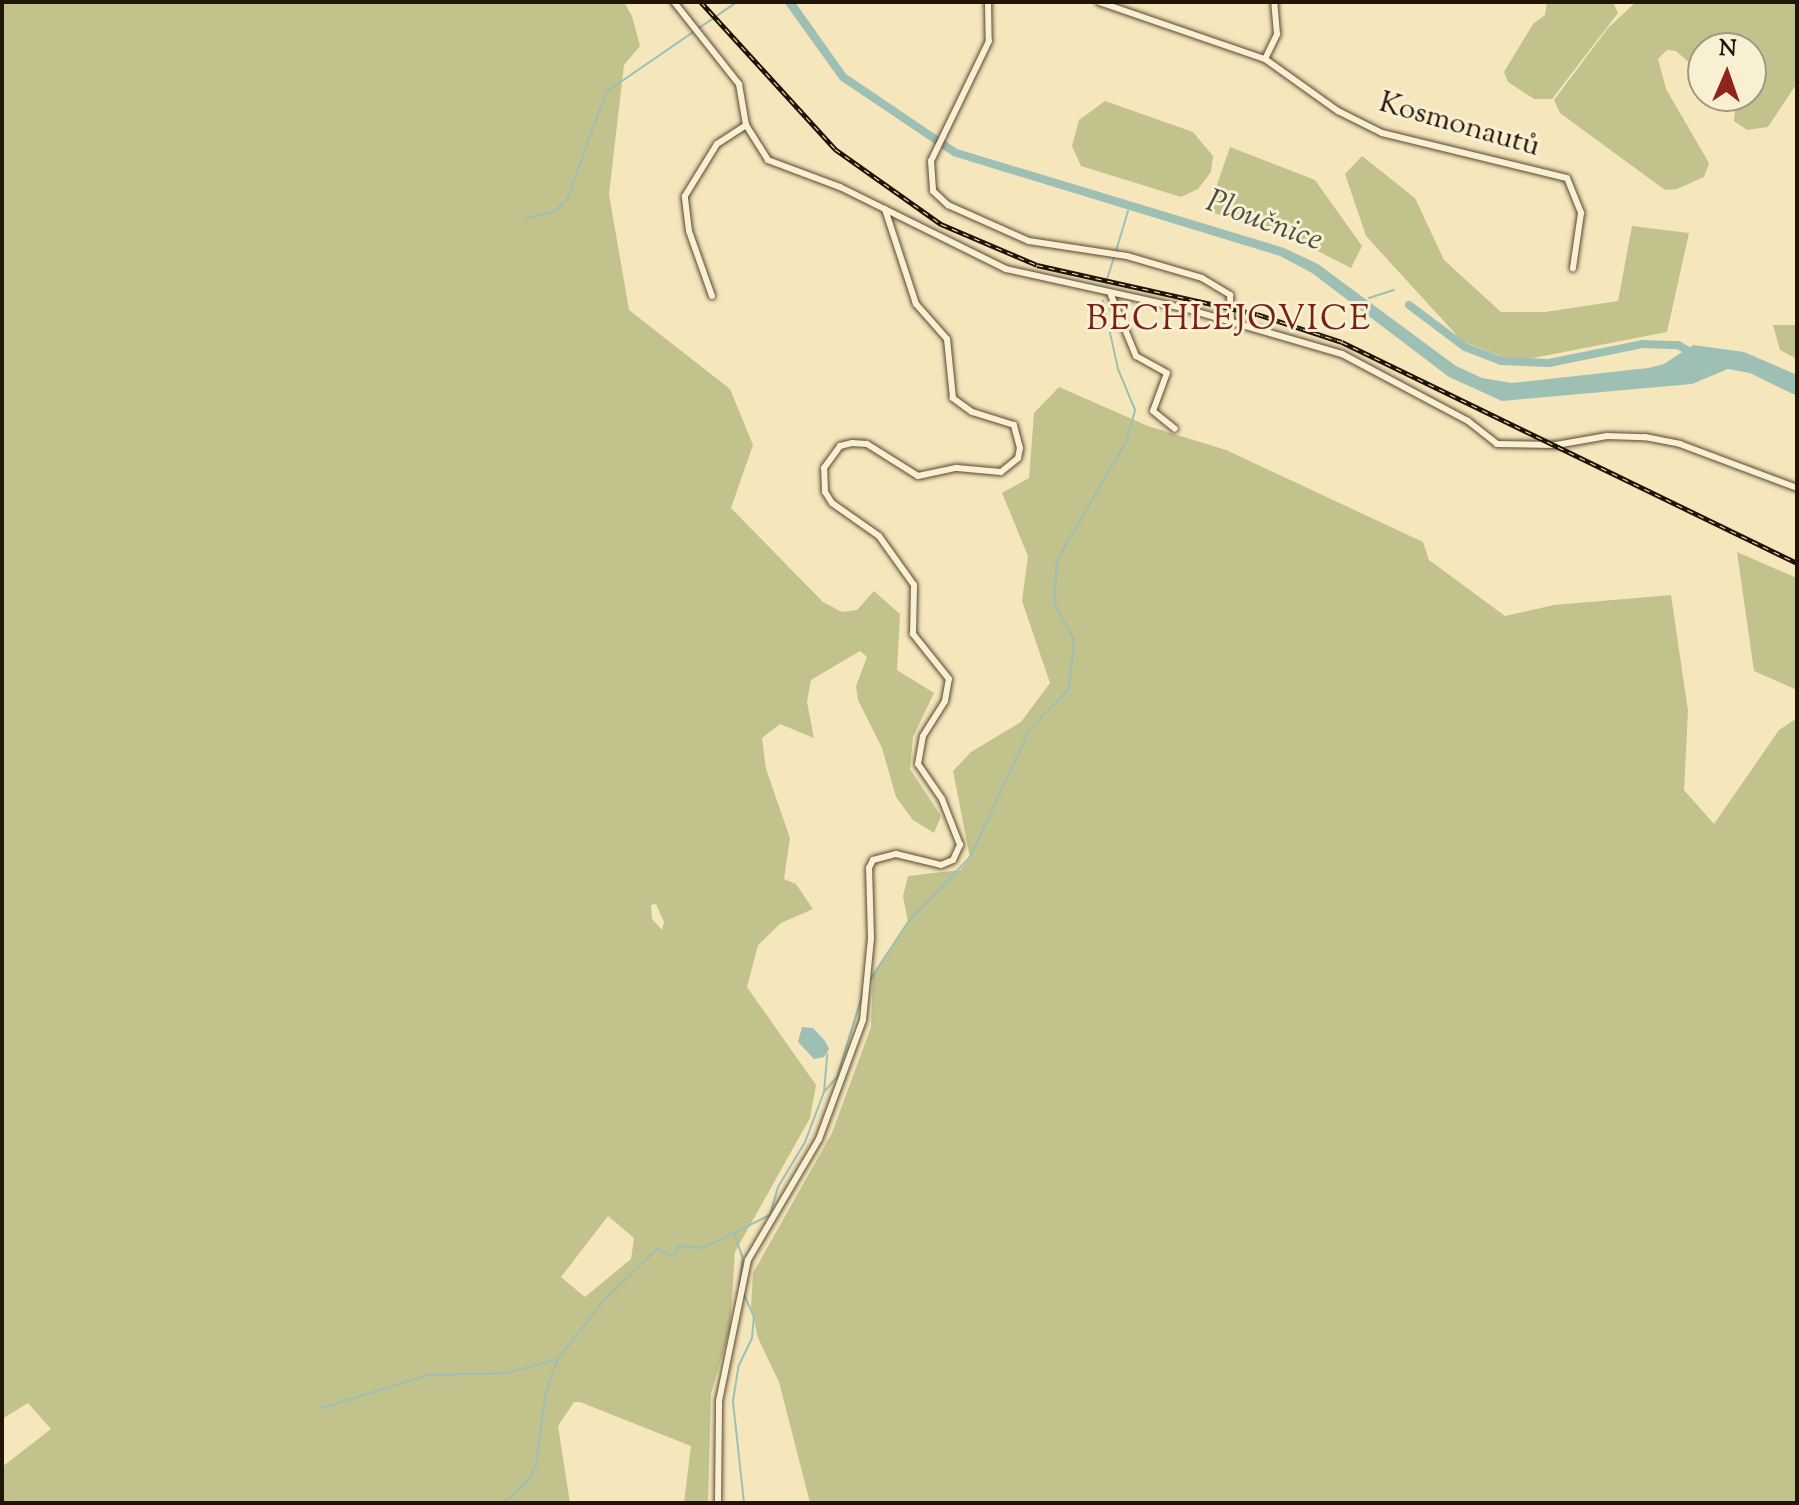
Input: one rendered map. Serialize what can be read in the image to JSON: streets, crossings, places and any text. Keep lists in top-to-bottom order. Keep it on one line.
{"streets":{"street":["Kosmonautů"]},"districts":["BECHLEJOVICE"],"water":["Ploučnice"],"north":"top"}
